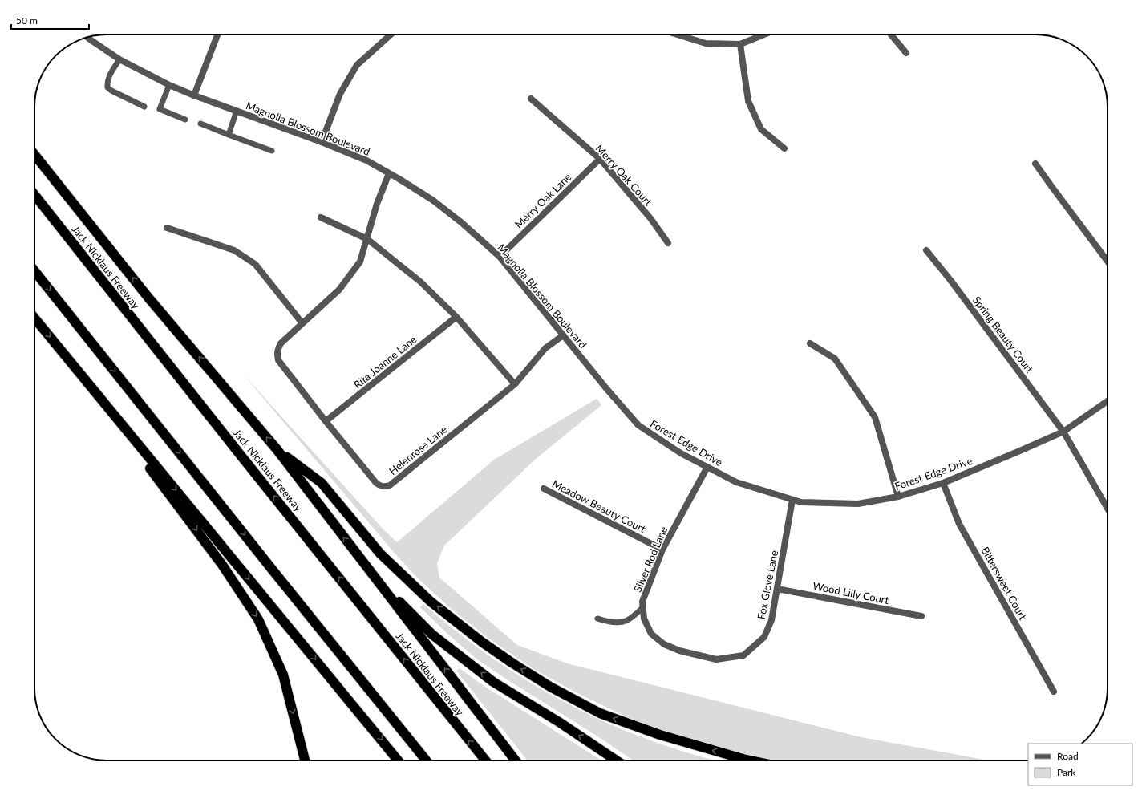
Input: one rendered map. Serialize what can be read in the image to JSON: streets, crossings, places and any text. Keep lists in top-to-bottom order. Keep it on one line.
{"streets":{"highway":["Jack Nicklaus Freeway"],"street":["Magnolia Blossom Boulevard","Merry Oak Court","Merry Oak Lane","Spring Beauty Court","Rita Joanne Lane","Forest Edge Drive","Helenrose Lane","Meadow Beauty Court","Silver Rod Lane","Bittersweet Court","Fox Glove Lane","Wood Lilly Court"]},"crossings":[["Magnolia Blossom Boulevard","Merry Oak Lane"],["Magnolia Blossom Boulevard","Forest Edge Drive"],["Magnolia Blossom Boulevard","Helenrose Lane"],["Merry Oak Court","Merry Oak Lane"],["Spring Beauty Court","Forest Edge Drive"],["Rita Joanne Lane","Helenrose Lane"],["Forest Edge Drive","Silver Rod Lane"],["Forest Edge Drive","Bittersweet Court"],["Forest Edge Drive","Fox Glove Lane"],["Meadow Beauty Court","Silver Rod Lane"],["Silver Rod Lane","Fox Glove Lane"],["Fox Glove Lane","Wood Lilly Court"]],"legend":["Road","Park"],"scale_bar":"50 m"}
